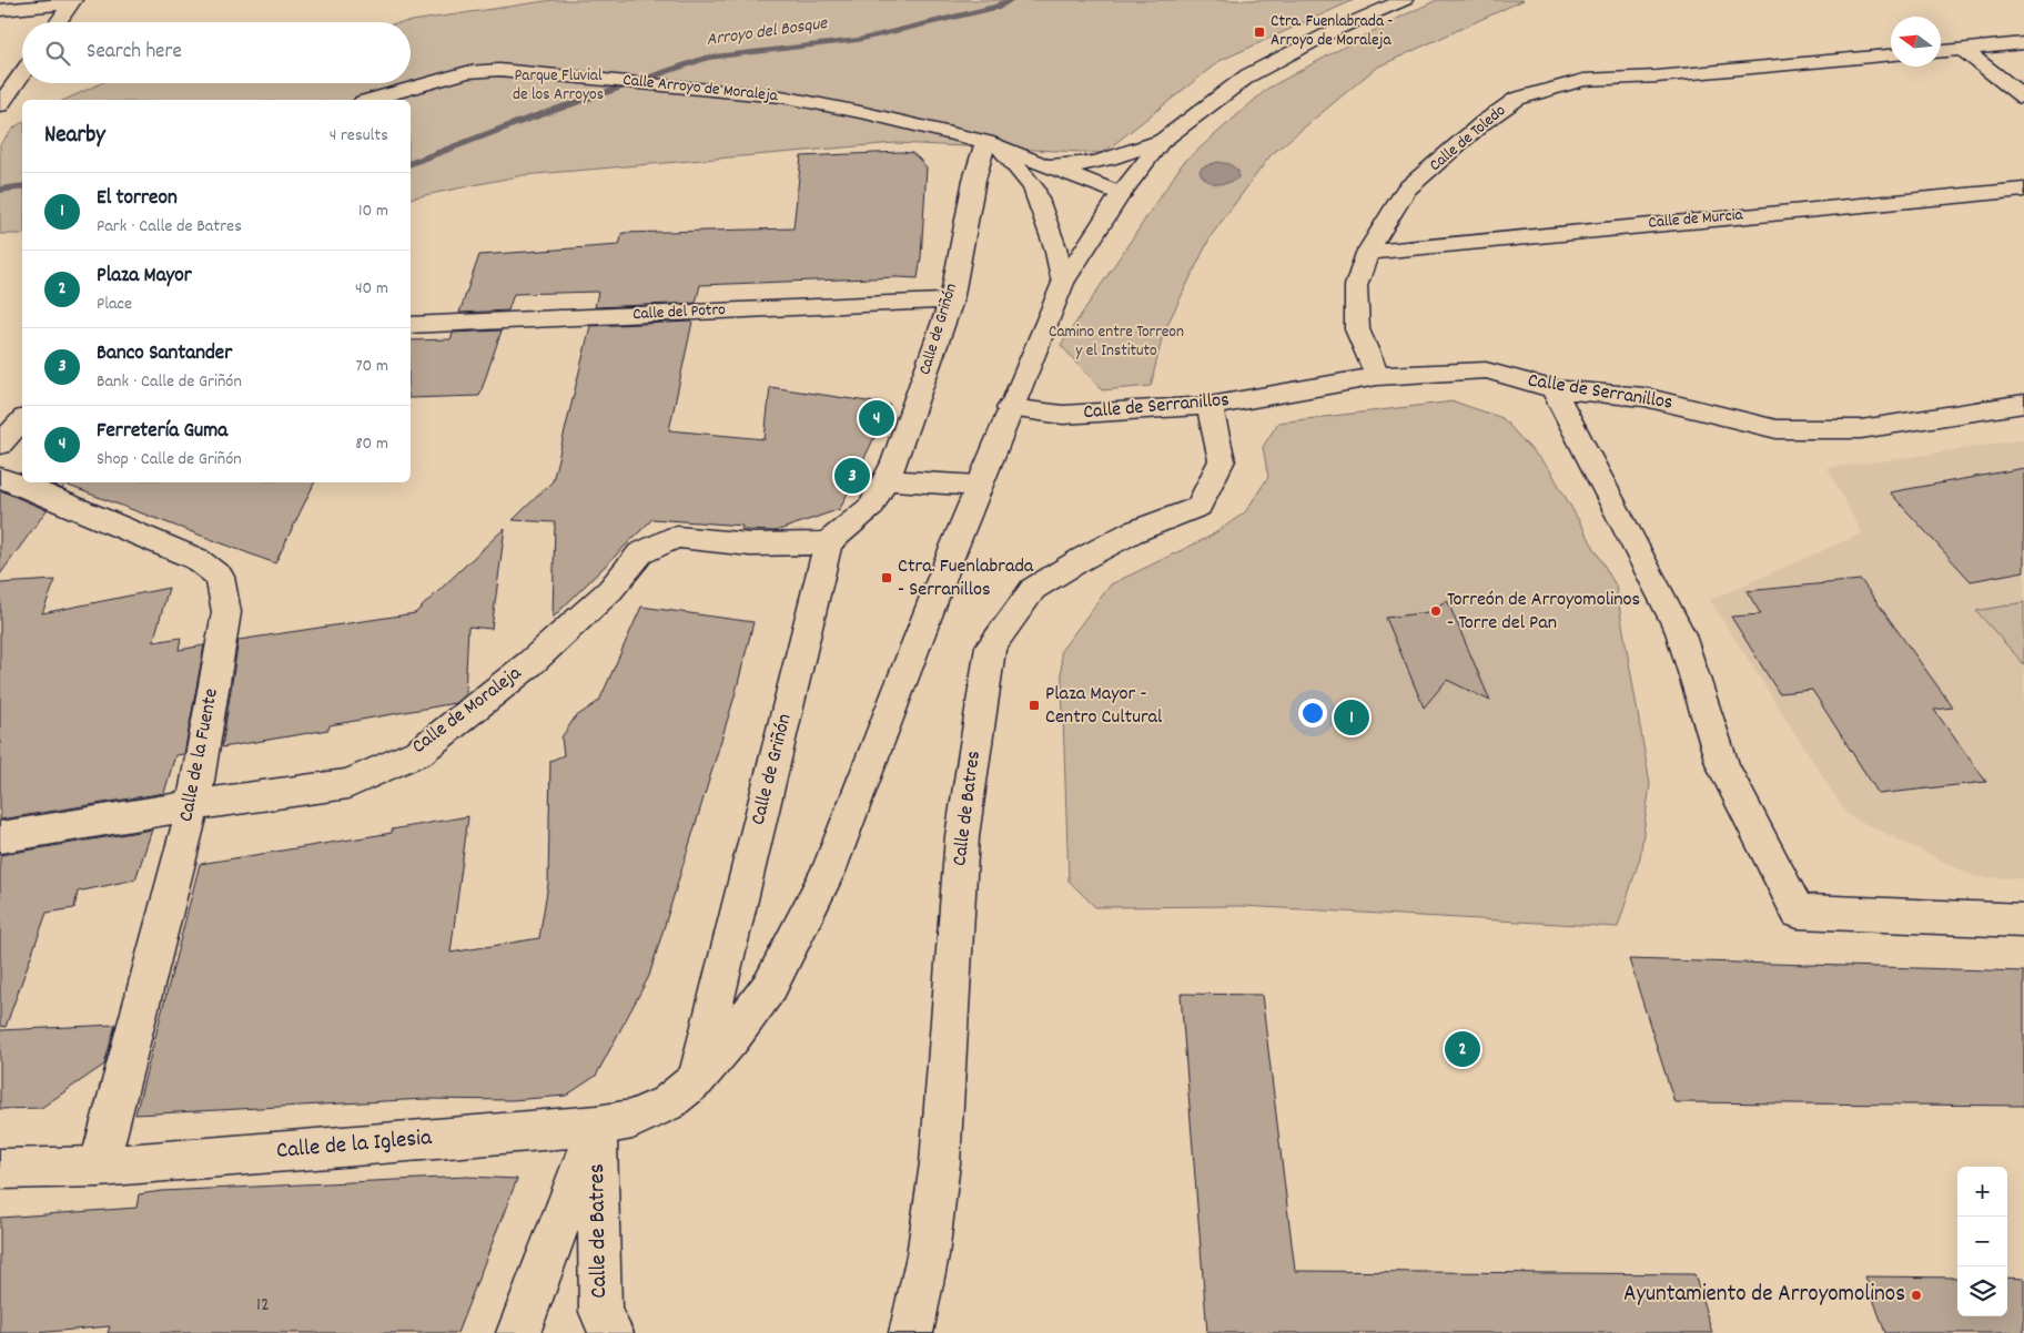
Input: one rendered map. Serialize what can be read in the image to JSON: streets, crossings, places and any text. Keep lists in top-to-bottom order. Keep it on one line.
{"streets":{"street":["Calle Arroyo de Moraleja","Calle de Toledo","Calle de Murcia","Calle del Potro","Calle de Griñón","Calle de Serranillos","Calle de Moraleja","Calle de la Fuente","Calle de Batres","Calle de la Iglesia"]},"crossings":[["Calle Arroyo de Moraleja","Calle de Griñón"],["Calle de Toledo","Calle de Murcia"],["Calle de Toledo","Calle de Serranillos"],["Calle del Potro","Calle de Griñón"],["Calle de Griñón","Calle de Moraleja"],["Calle de Griñón","Calle de la Iglesia"],["Calle de Serranillos","Calle de Batres"],["Calle de Serranillos","Calle de la Iglesia"],["Calle de Moraleja","Calle de la Fuente"],["Calle de la Fuente","Calle de la Iglesia"],["Calle de Batres","Calle de la Iglesia"]],"water":["Arroyo del Bosque"],"parks":["Parque Fluvial de los Arroyos","Camino entre Torreon y el Instituto"],"places":{"transit":["Ctra. Fuenlabrada - Arroyo de Moraleja","Ctra. Fuenlabrada - Serranillos","Plaza Mayor - Centro Cultural"],"other":["Torreón de Arroyomolinos - Torre del Pan","Ayuntamiento de Arroyomolinos"]},"house_numbers":["12"],"north":"left","page":{"search":"Search here","heading":["Nearby","4 results"],"list":[{"mark":"1","name":"El torreon","note":"Park · Calle de Batres","value":"10 m"},{"mark":"2","name":"Plaza Mayor","note":"Place","value":"40 m"},{"mark":"3","name":"Banco Santander","note":"Bank · Calle de Griñón","value":"70 m"},{"mark":"4","name":"Ferretería Guma","note":"Shop · Calle de Griñón","value":"80 m"}],"pins":["4","3","1","2"],"map_buttons":["+","−"]}}
